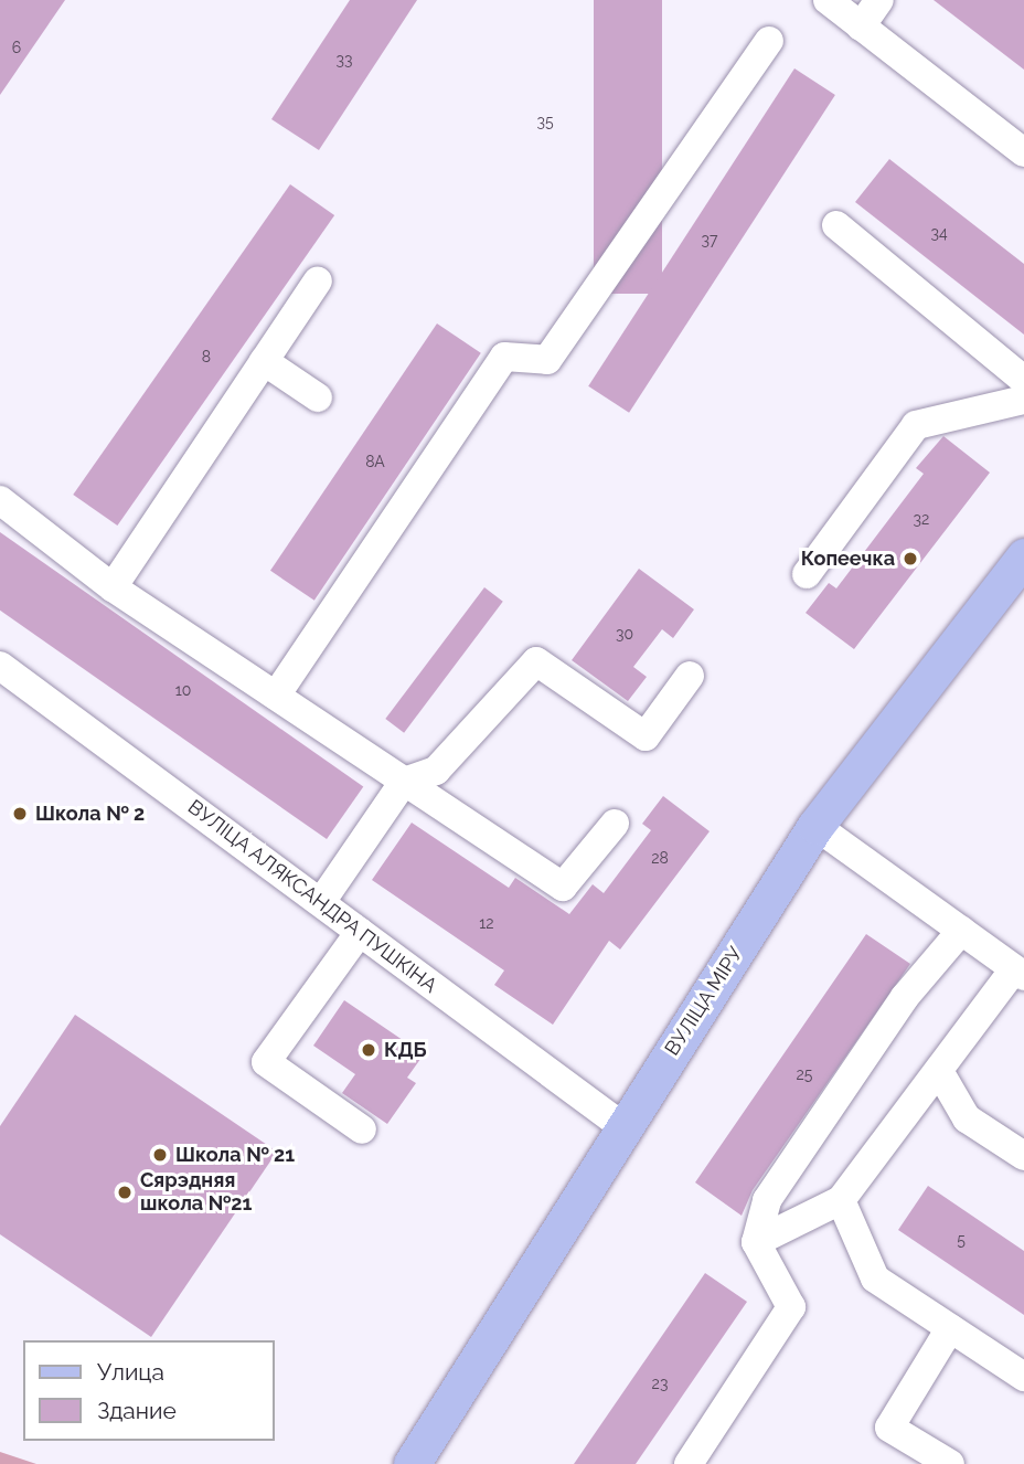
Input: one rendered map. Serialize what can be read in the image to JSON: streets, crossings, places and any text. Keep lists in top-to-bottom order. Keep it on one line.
{"streets":{"main road":["ВУЛІЦА МІРУ"],"street":["ВУЛІЦА АЛЯКСАНДРА ПУШКІНА"]},"crossings":[["ВУЛІЦА АЛЯКСАНДРА ПУШКІНА","ВУЛІЦА МІРУ"]],"places":["Копеечка","Школа № 2","КДБ","Школа № 21","Сярэдняя школа №21"],"house_numbers":["6","33","35","34","37","8","8А","32","30","10","28","12","25","5","23"],"legend":["Улица","Здание"]}
